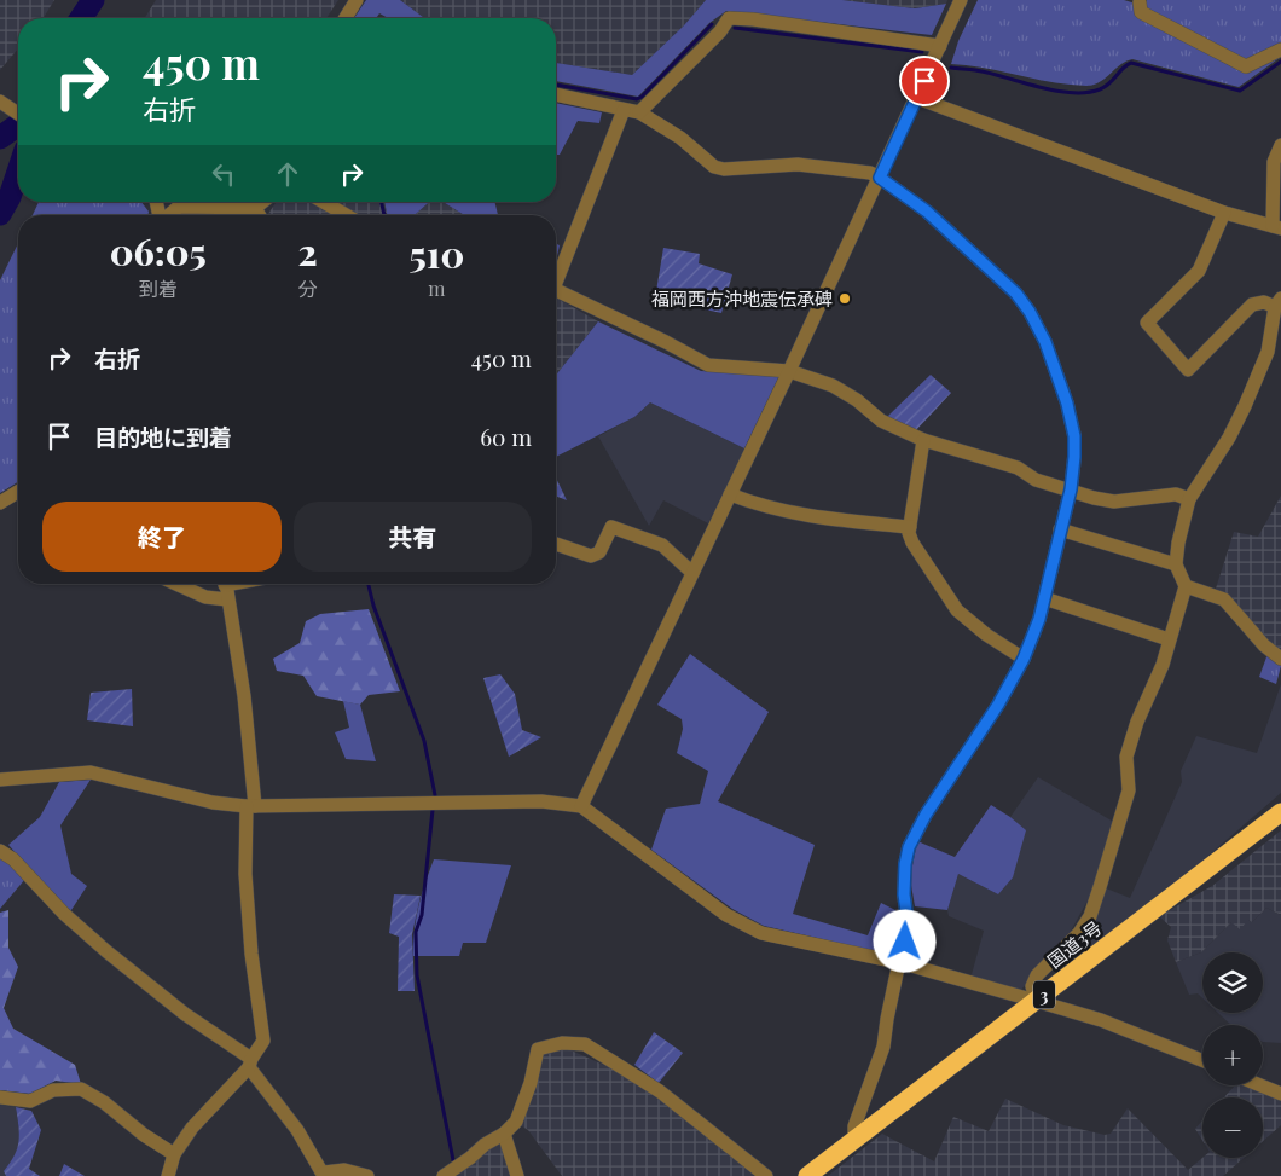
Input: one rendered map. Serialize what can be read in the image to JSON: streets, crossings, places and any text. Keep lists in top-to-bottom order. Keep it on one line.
{"streets":{"highway":["国道3号","3"]},"places":["福岡西方沖地震伝承碑"],"page":{"turn":["450 m","右折"],"eta":["06:05","到着","2","分","510","m"],"list":[{"name":"右折","value":"450 m"},{"name":"目的地に到着","value":"60 m"}],"buttons":["終了","共有"],"map_buttons":["+","−"]}}
